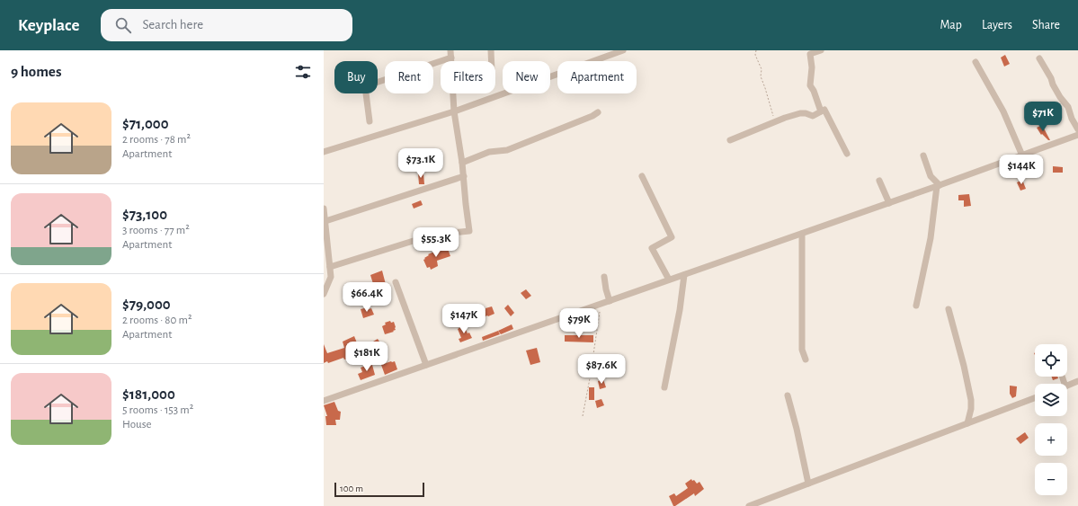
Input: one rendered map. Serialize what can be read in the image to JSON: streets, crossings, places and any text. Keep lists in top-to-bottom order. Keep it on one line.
{"scale_bar":"100 m","page":{"header":"Keyplace","search":"Search here","nav":["Map","Layers","Share"],"heading":"9 homes","chip":["Buy","Rent","Filters","New","Apartment"],"list":[{"name":"$71,000","note":"2 rooms · 78 m² · Apartment"},{"name":"$73,100","note":"3 rooms · 77 m² · Apartment"},{"name":"$79,000","note":"2 rooms · 80 m² · Apartment"},{"name":"$181,000","note":"5 rooms · 153 m² · House"}],"price":["$71K","$73.1K","$144K","$55.3K","$66.4K","$147K","$79K","$181K","$87.6K"],"map_buttons":["+","−"],"scale":"100 m"}}
